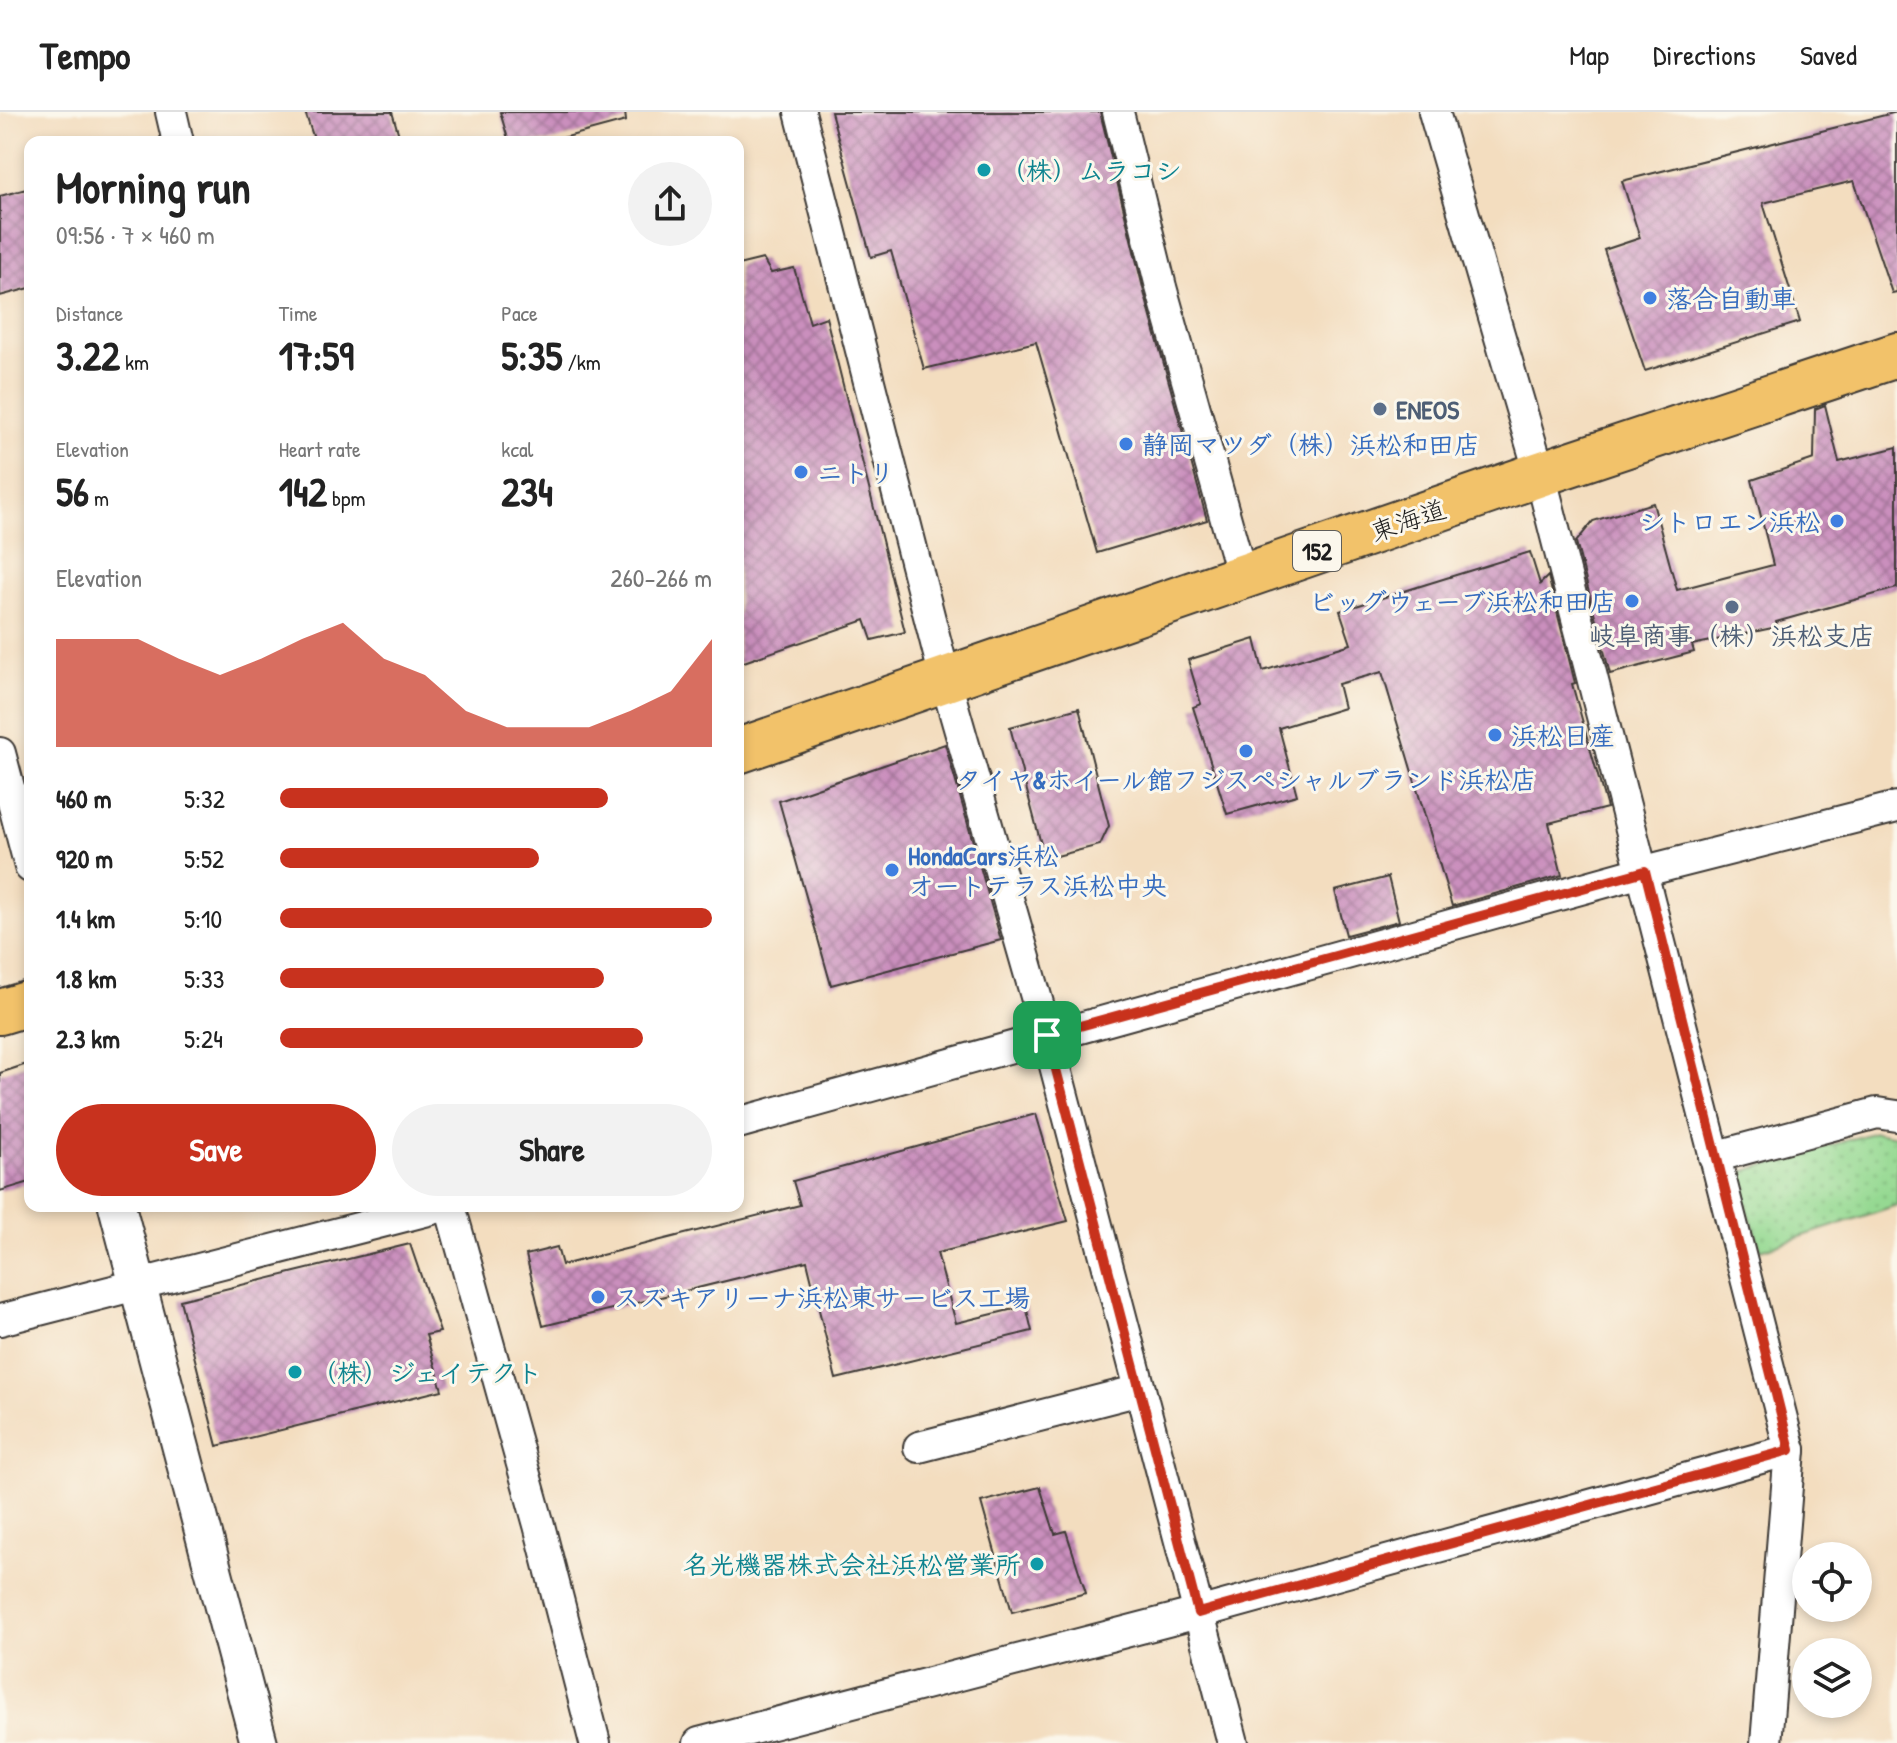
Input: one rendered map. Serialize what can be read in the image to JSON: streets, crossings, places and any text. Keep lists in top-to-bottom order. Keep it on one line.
{"streets":{"highway":["東海道","152"]},"places":["（株）ムラコシ","落合自動車","ENEOS","静岡マツダ（株）浜松和田店","ニトリ","シトロエン浜松","ビッグウェーブ浜松和田店","岐阜商事（株）浜松支店","浜松日産","タイヤ&ホイール館フジスペシャルブランド浜松店","HondaCars浜松 オートテラス浜松中央","スズキアリーナ浜松東サービス工場","（株）ジェイテクト","名光機器株式会社浜松営業所"],"page":{"header":"Tempo","nav":["Map","Directions","Saved"],"heading":["Morning run","09:56 · 7 × 460 m"],"stats":[["Distance","3.22 km"],["Time","17:59"],["Pace","5:35 /km"],["Elevation","56 m"],["Heart rate","142 bpm"],["kcal","234"]],"chart":["Elevation","260–266 m"],"list":[{"name":"460 m","note":"5:32"},{"name":"920 m","note":"5:52"},{"name":"1.4 km","note":"5:10"},{"name":"1.8 km","note":"5:33"},{"name":"2.3 km","note":"5:24"}],"buttons":["Save","Share"]}}
